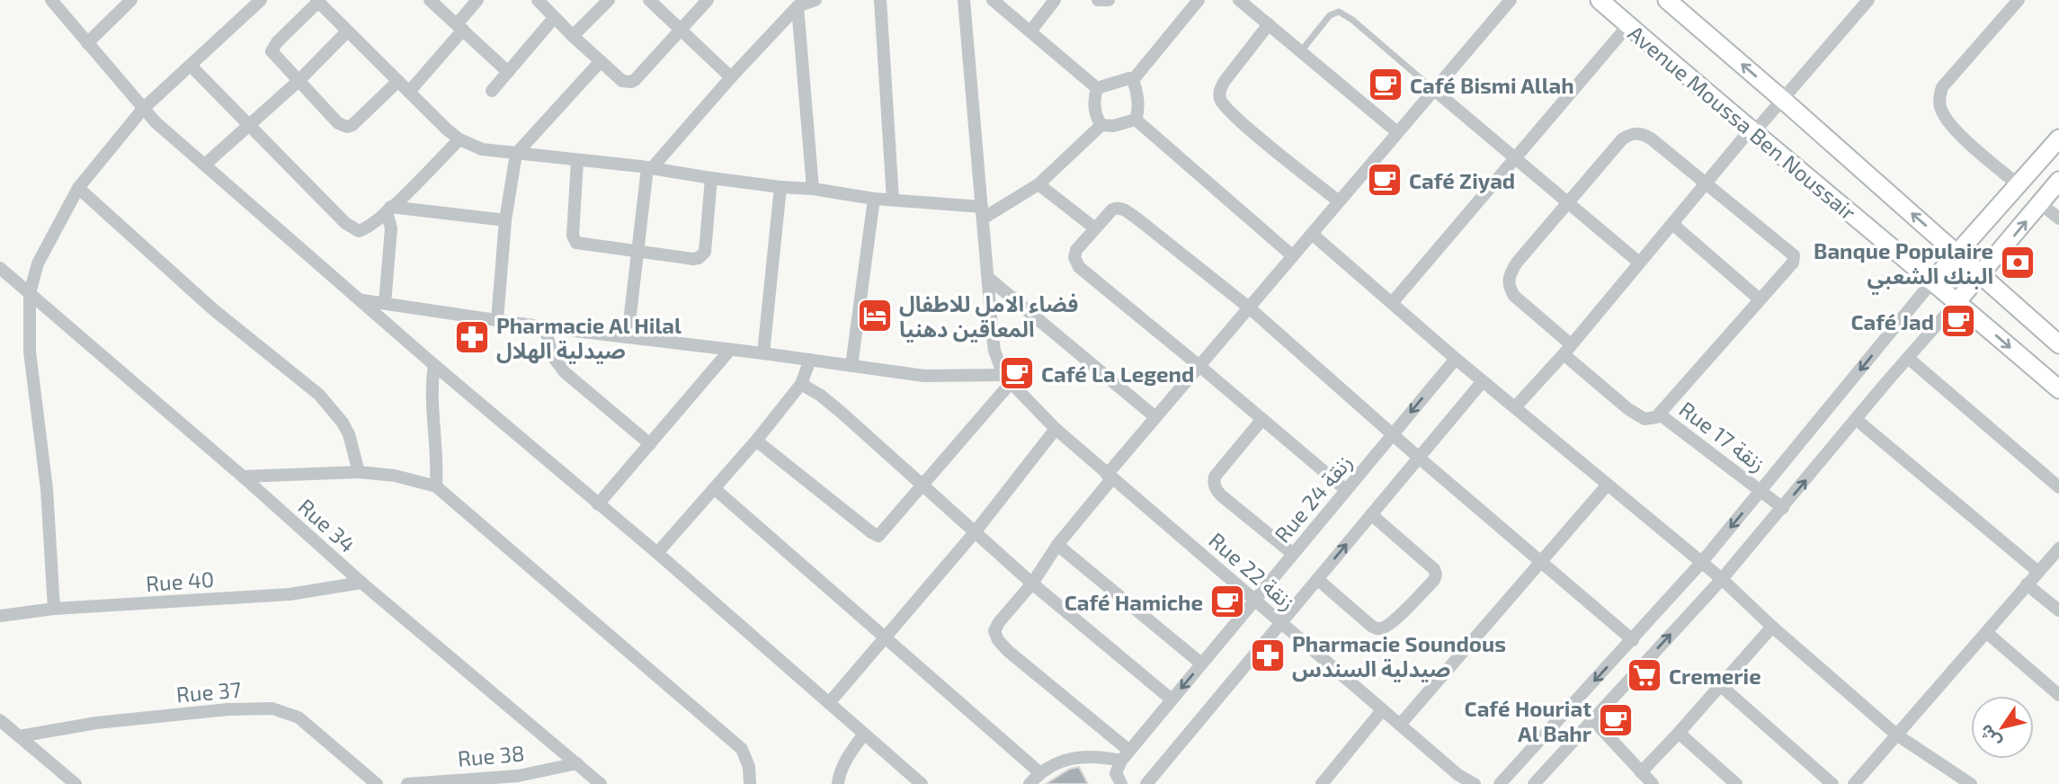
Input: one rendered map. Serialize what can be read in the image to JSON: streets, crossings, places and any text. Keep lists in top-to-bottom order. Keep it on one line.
{"streets":{"street":["Avenue Moussa Ben Noussair","Rue 17 زنقة","Rue 24 زنقة","Rue 34","Rue 22 زنقة","Rue 40","Rue 37","Rue 38"]},"crossings":[["Rue 24 زنقة","Rue 22 زنقة"],["Rue 34","Rue 40"],["Rue 34","Rue 38"]],"places":{"cafe":["Café Bismi Allah","Café Ziyad","Café Jad","Café La Legend","Café Hamiche","Café Houriat Al Bahr"],"bank":["Banque Populaire البنك الشعبي"],"hotel":["فضاء الامل للاطفال المعاقين دهنيا"],"pharmacy":["Pharmacie Al Hilal صيدلية الهلال","Pharmacie Soundous صيدلية السندس"],"supermarket":["Cremerie"]},"north":"bottom left"}
